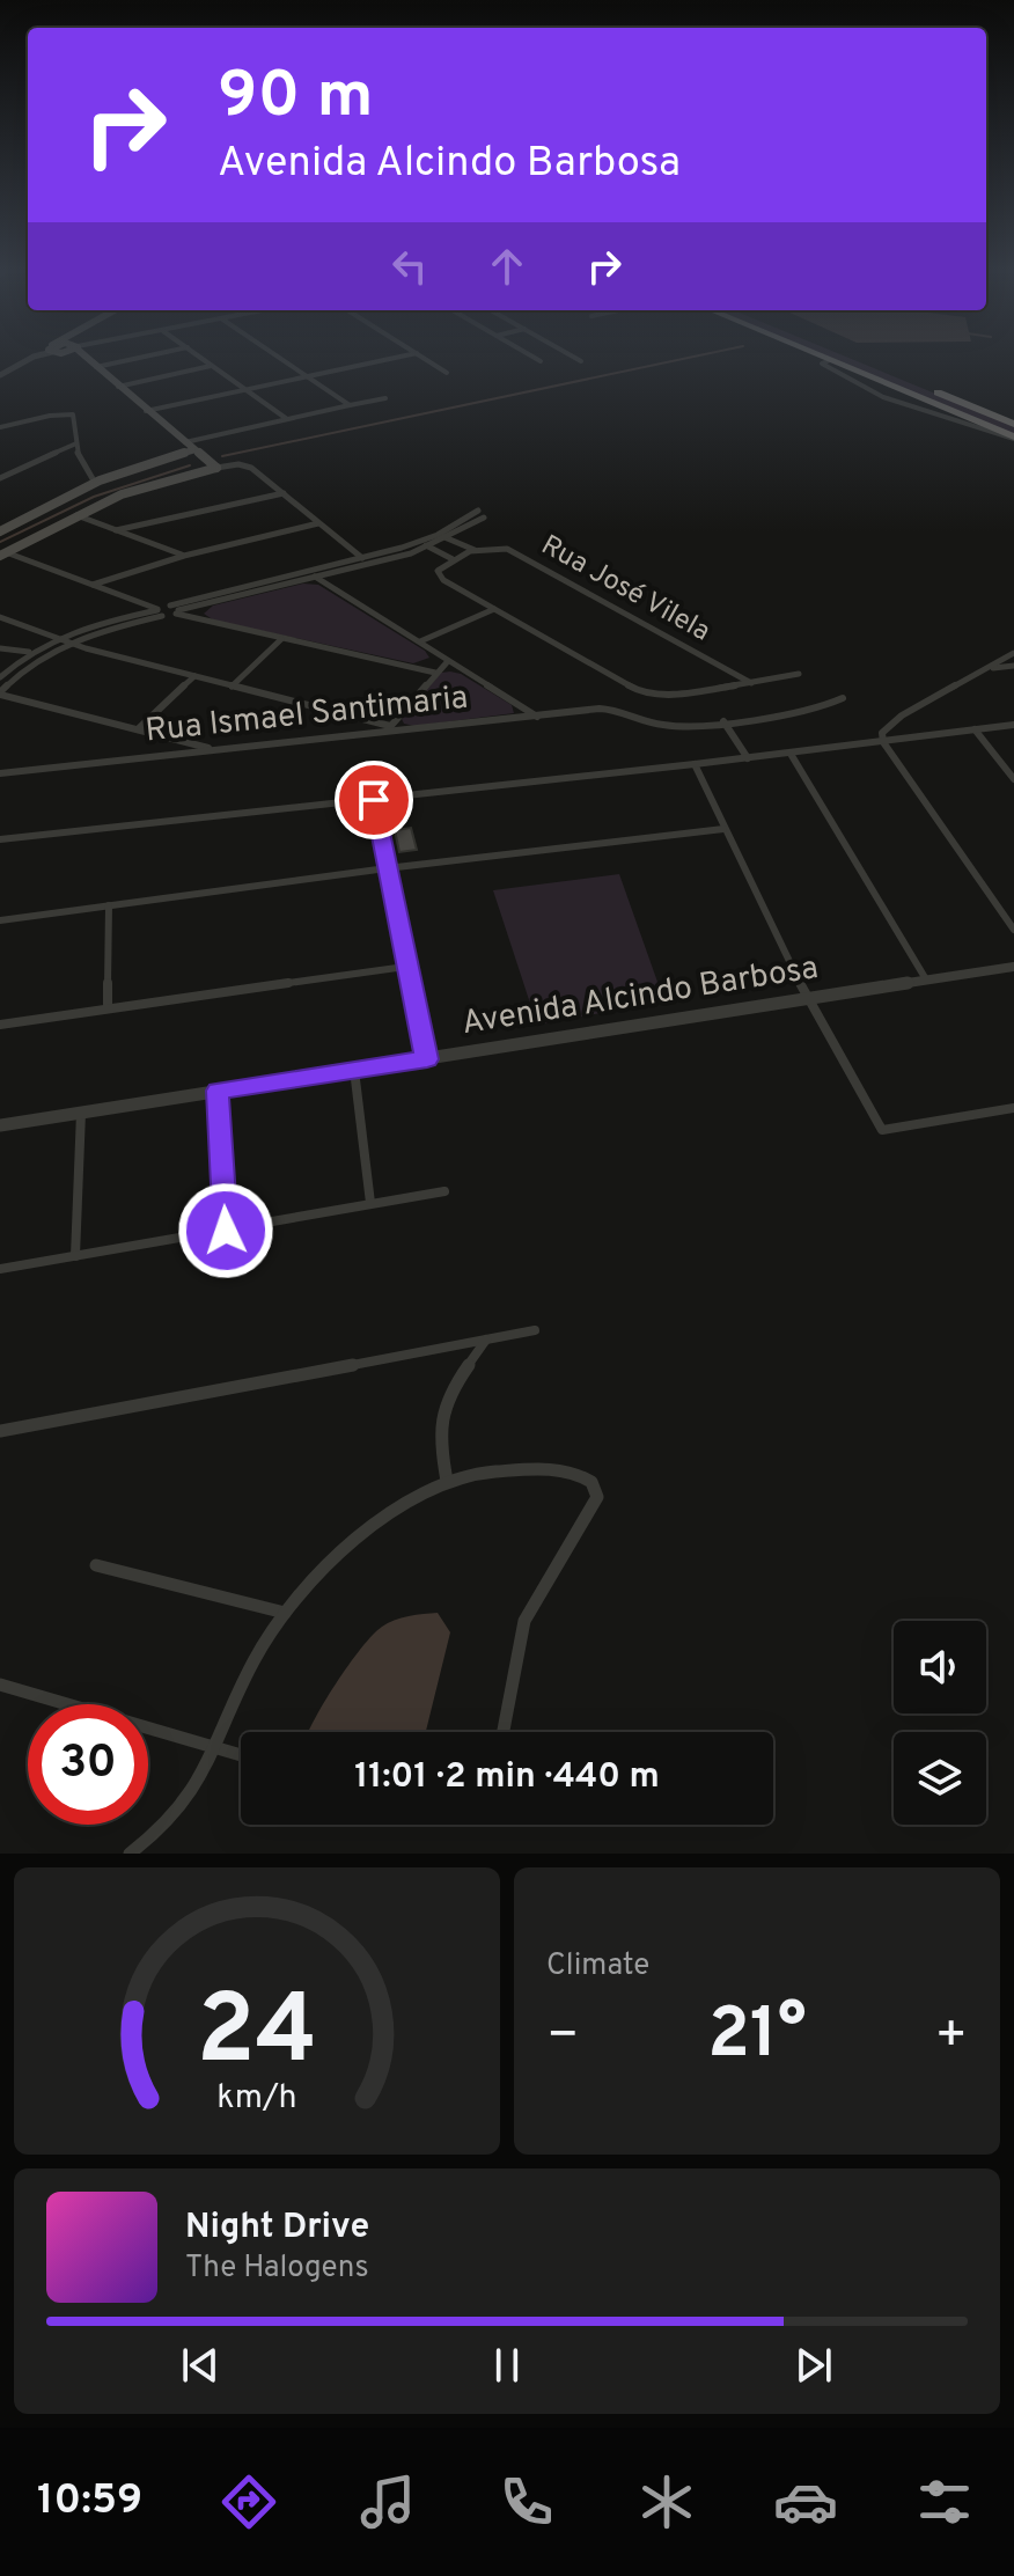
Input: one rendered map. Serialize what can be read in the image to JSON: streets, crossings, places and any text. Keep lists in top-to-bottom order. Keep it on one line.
{"streets":{"street":["Rua José Vilela","Rua Ismael Santimaria","Avenida Alcindo Barbosa"]},"page":{"turn":["90 m","Avenida Alcindo Barbosa"],"limit":"30","trip":"11:01 · 2 min · 440 m","tile":"Climate","heat":["−","21°","+"],"song":["Night Drive","The Halogens"],"tabs":"10:59","gauge":["24","km/h"]}}
